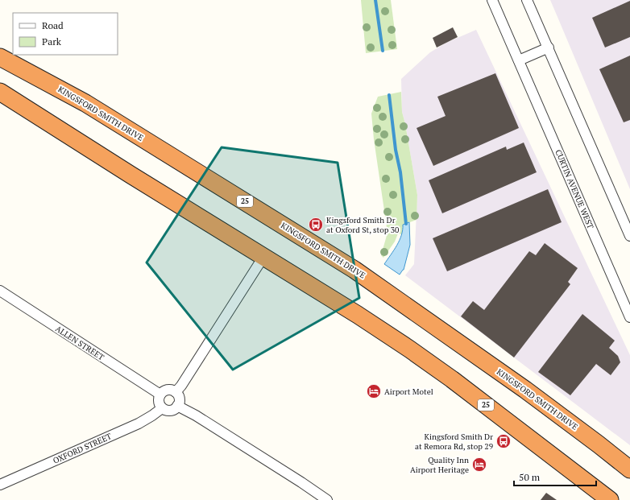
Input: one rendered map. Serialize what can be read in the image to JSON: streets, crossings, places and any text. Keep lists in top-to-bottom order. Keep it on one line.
{"streets":{"highway":["KINGSFORD SMITH DRIVE","25"],"street":["CURTIN AVENUE WEST","ALLEN STREET","OXFORD STREET"]},"crossings":[["ALLEN STREET","OXFORD STREET"]],"places":{"bus stop":["Kingsford Smith Dr at Oxford St, stop 30","Kingsford Smith Dr at Remora Rd, stop 29"],"hotel":["Airport Motel","Quality Inn Airport Heritage"]},"legend":["Road","Park"],"scale_bar":"50 m"}
